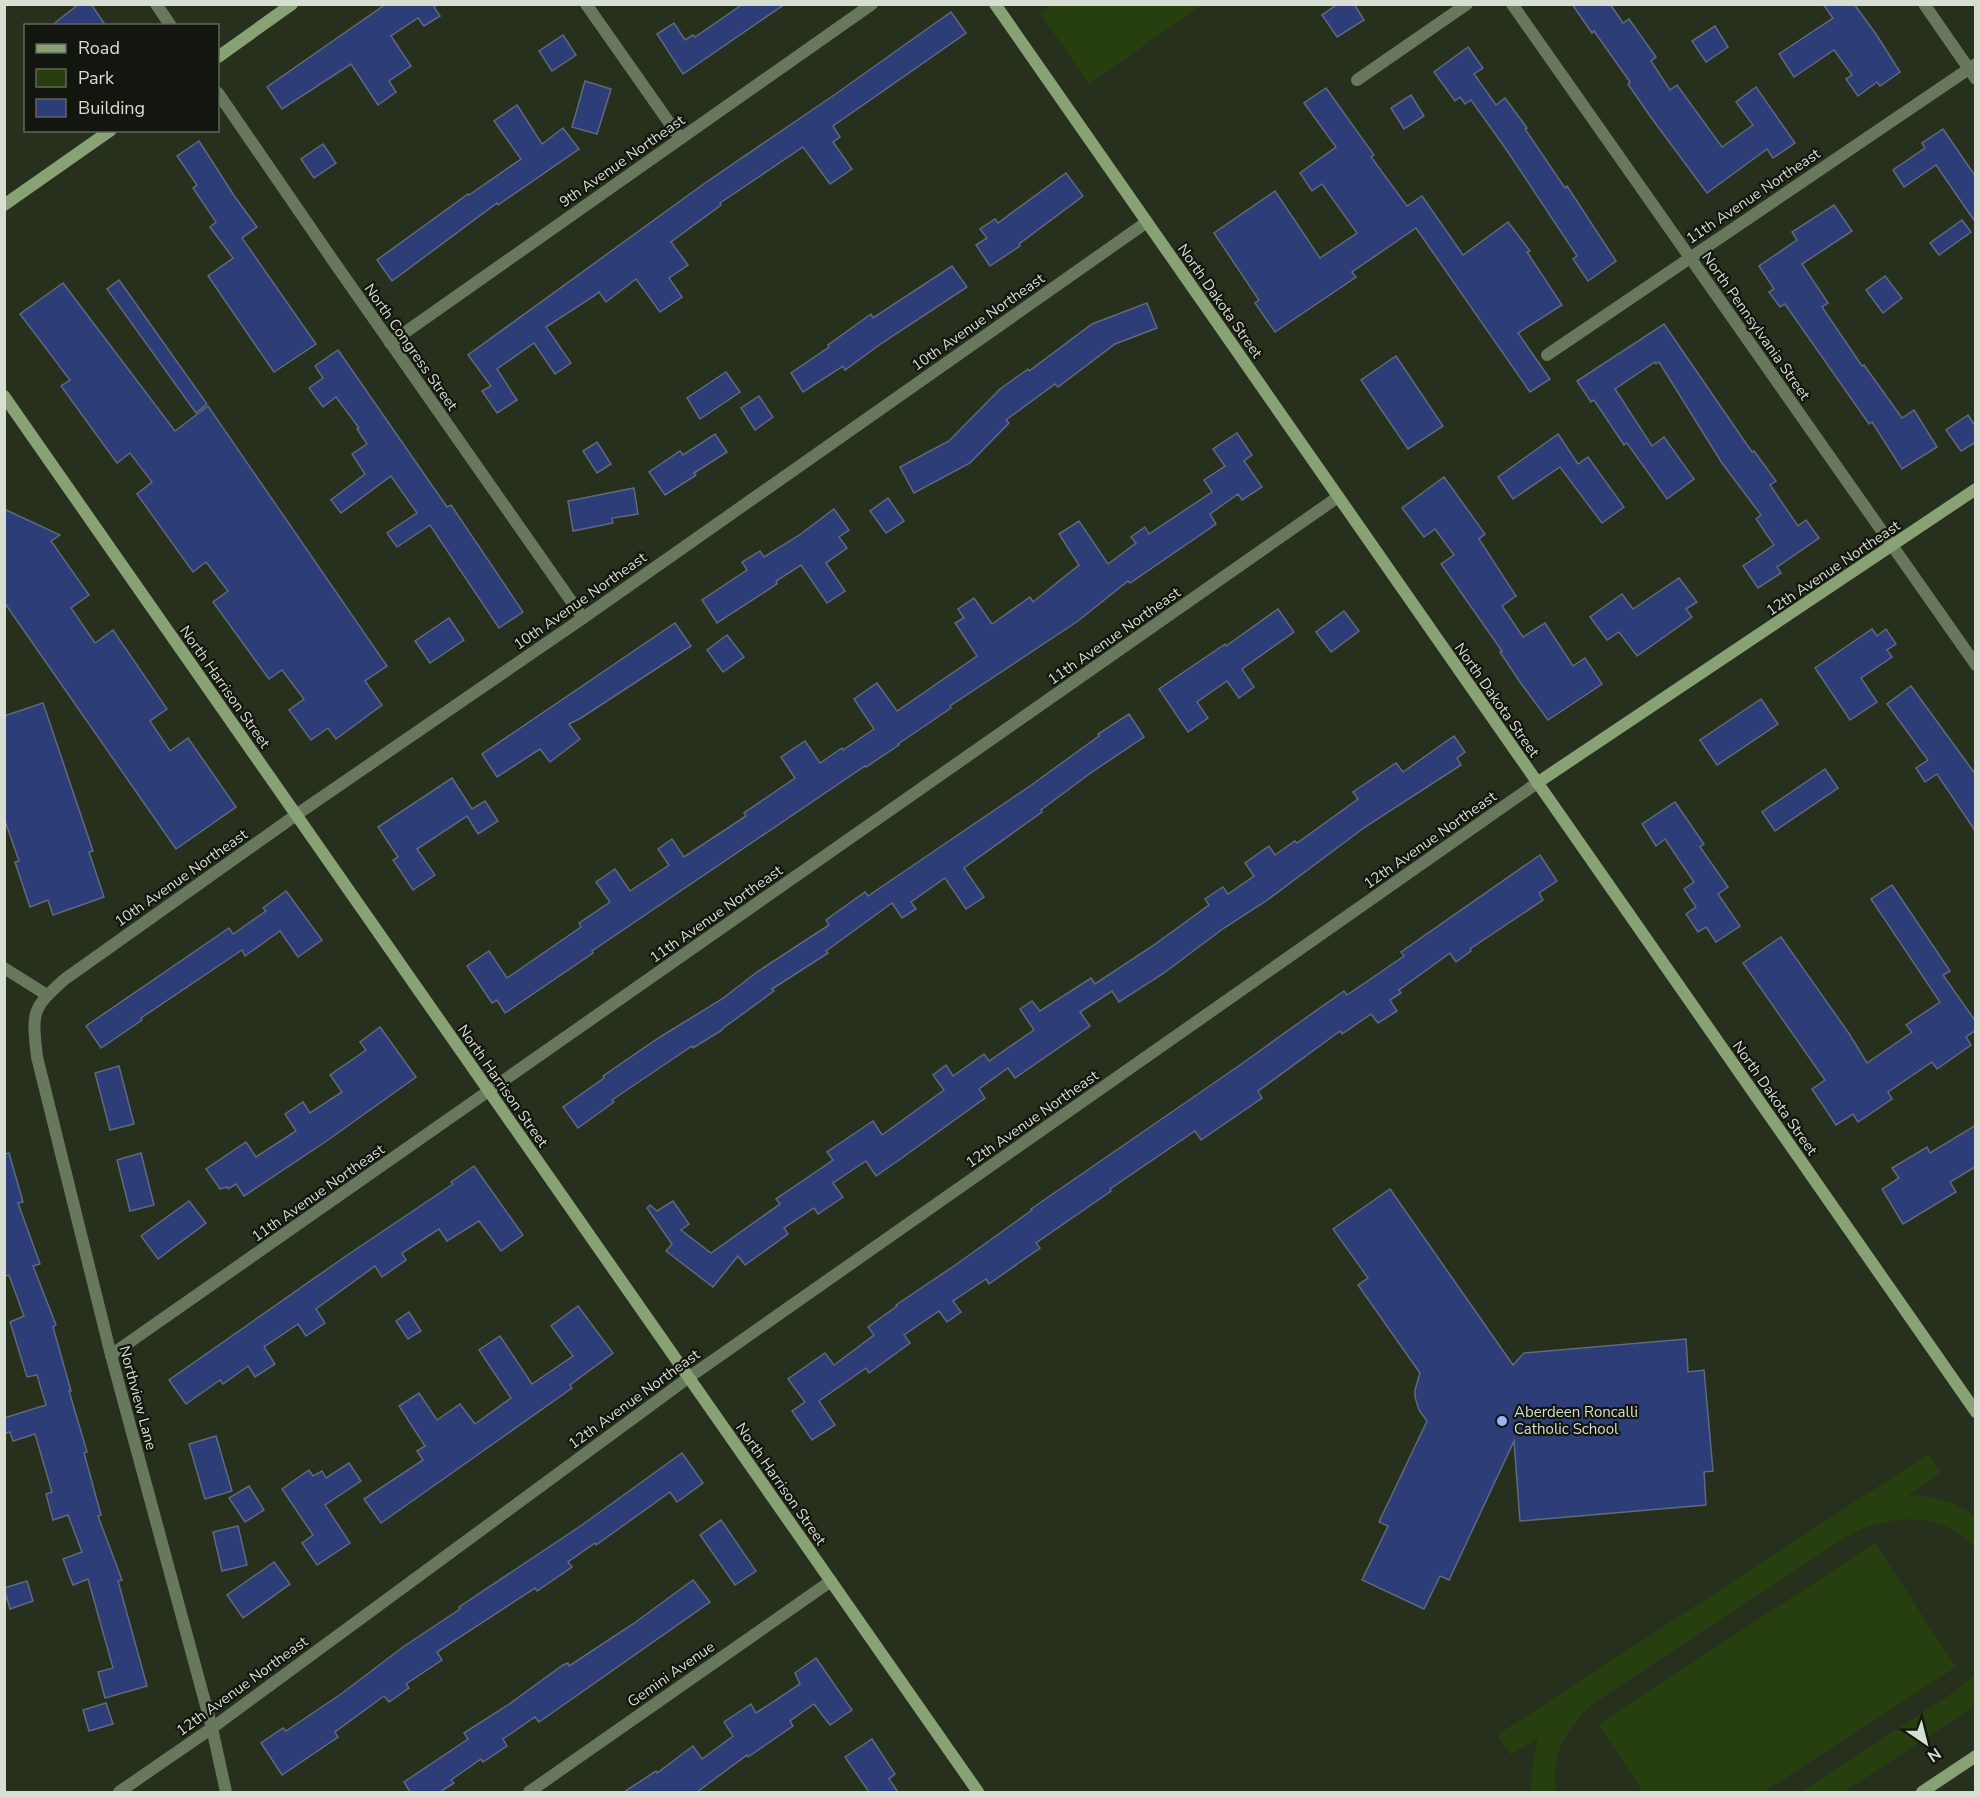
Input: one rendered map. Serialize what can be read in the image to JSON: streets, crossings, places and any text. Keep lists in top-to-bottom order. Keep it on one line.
{"streets":{"street":["9th Avenue Northeast","11th Avenue Northeast","North Dakota Street","10th Avenue Northeast","North Pennsylvania Street","North Congress Street","12th Avenue Northeast","North Harrison Street","Northview Lane","Gemini Avenue"]},"crossings":[["9th Avenue Northeast","North Congress Street"],["11th Avenue Northeast","North Dakota Street"],["11th Avenue Northeast","North Pennsylvania Street"],["11th Avenue Northeast","North Harrison Street"],["11th Avenue Northeast","Northview Lane"],["North Dakota Street","10th Avenue Northeast"],["North Dakota Street","12th Avenue Northeast"],["10th Avenue Northeast","North Congress Street"],["10th Avenue Northeast","North Harrison Street"],["10th Avenue Northeast","Northview Lane"],["North Pennsylvania Street","12th Avenue Northeast"],["12th Avenue Northeast","North Harrison Street"],["12th Avenue Northeast","Northview Lane"],["North Harrison Street","Gemini Avenue"]],"places":["Aberdeen Roncalli Catholic School"],"legend":["Road","Park","Building"],"north":"bottom right"}
